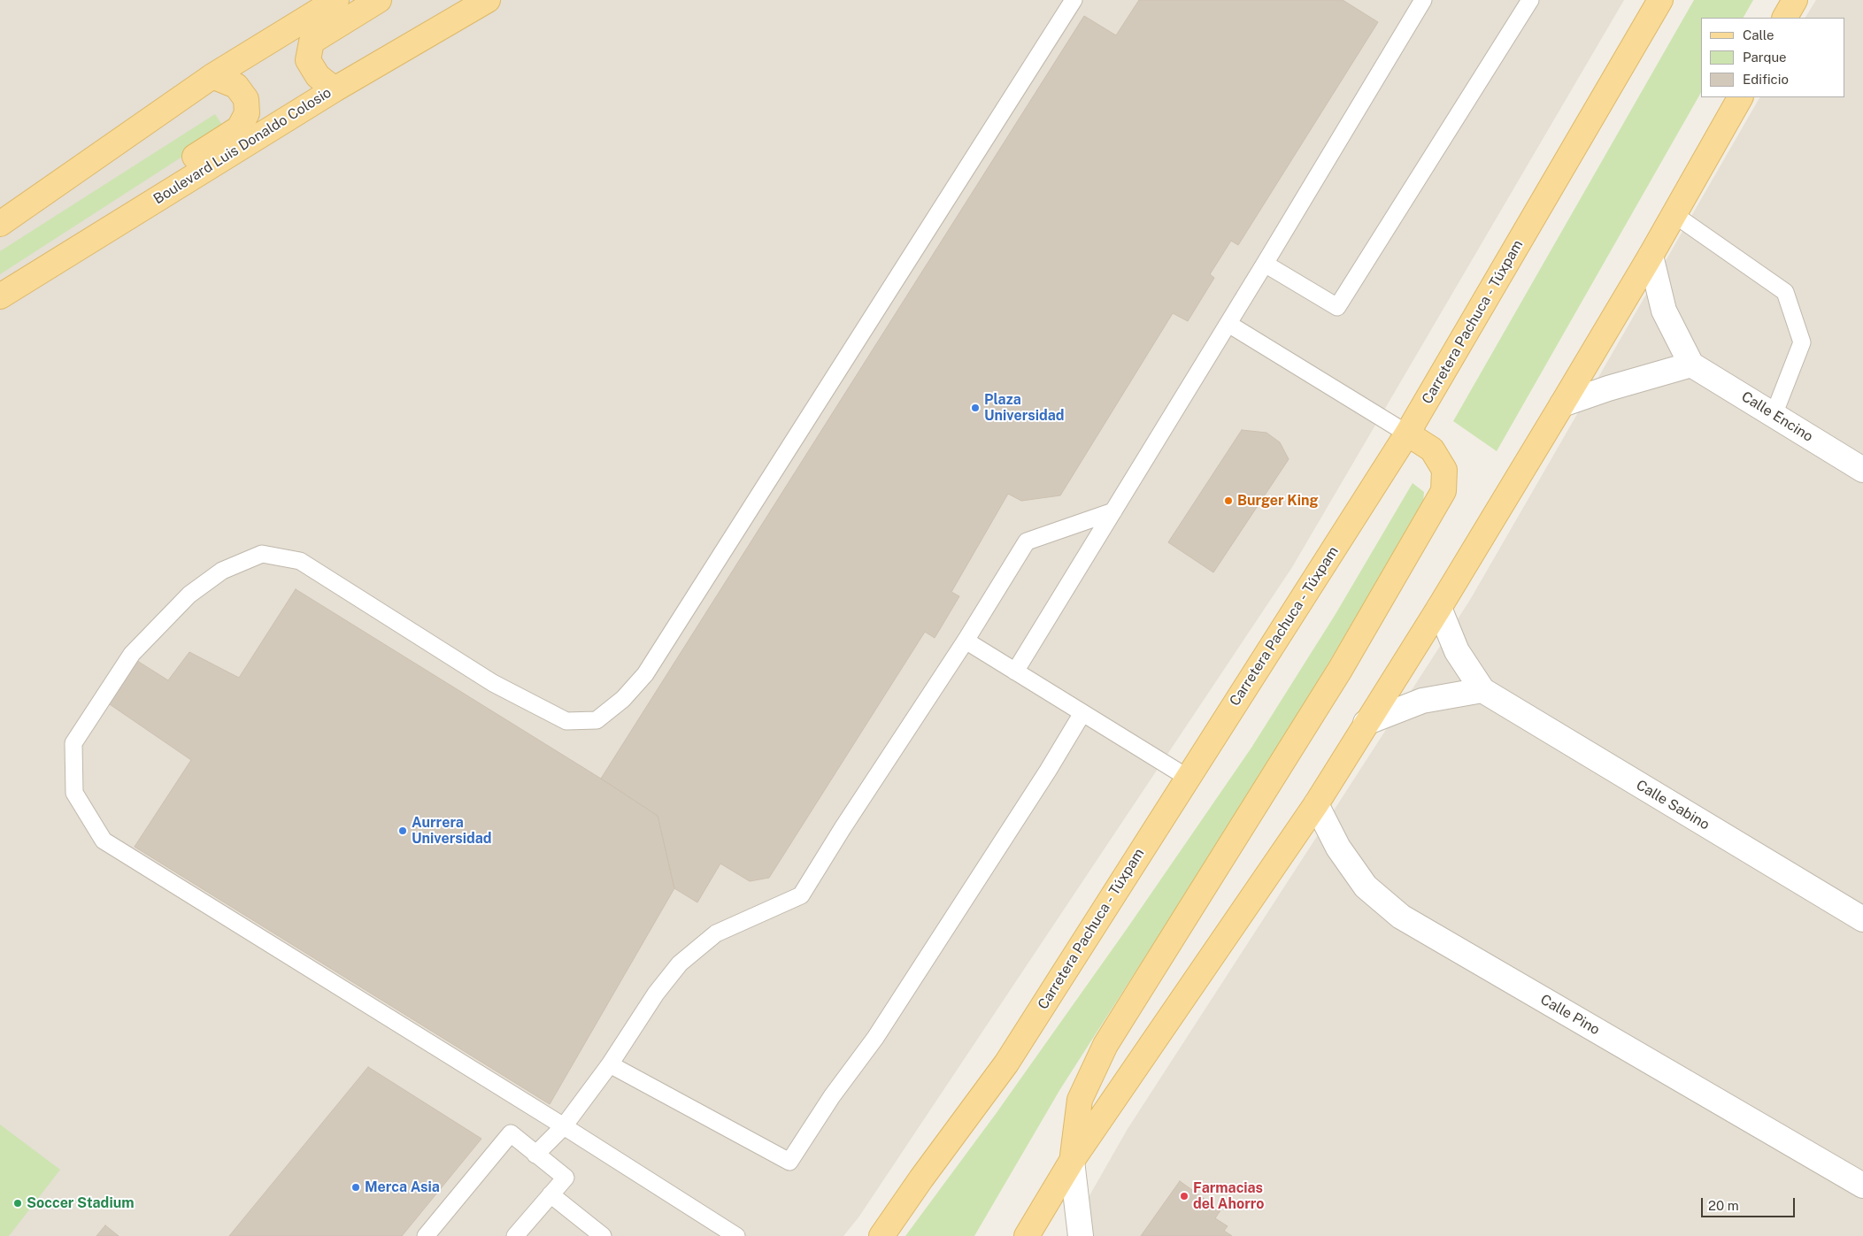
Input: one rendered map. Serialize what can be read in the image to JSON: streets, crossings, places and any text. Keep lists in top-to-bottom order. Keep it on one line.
{"streets":{"main road":["Boulevard Luis Donaldo Colosio","Carretera Pachuca - Túxpam"],"street":["Calle Encino","Calle Sabino","Calle Pino"]},"places":["Plaza Universidad","Burger King","Aurrera Universidad","Merca Asia","Farmacias del Ahorro","Soccer Stadium"],"legend":["Calle","Parque","Edificio"],"scale_bar":"20 m"}
